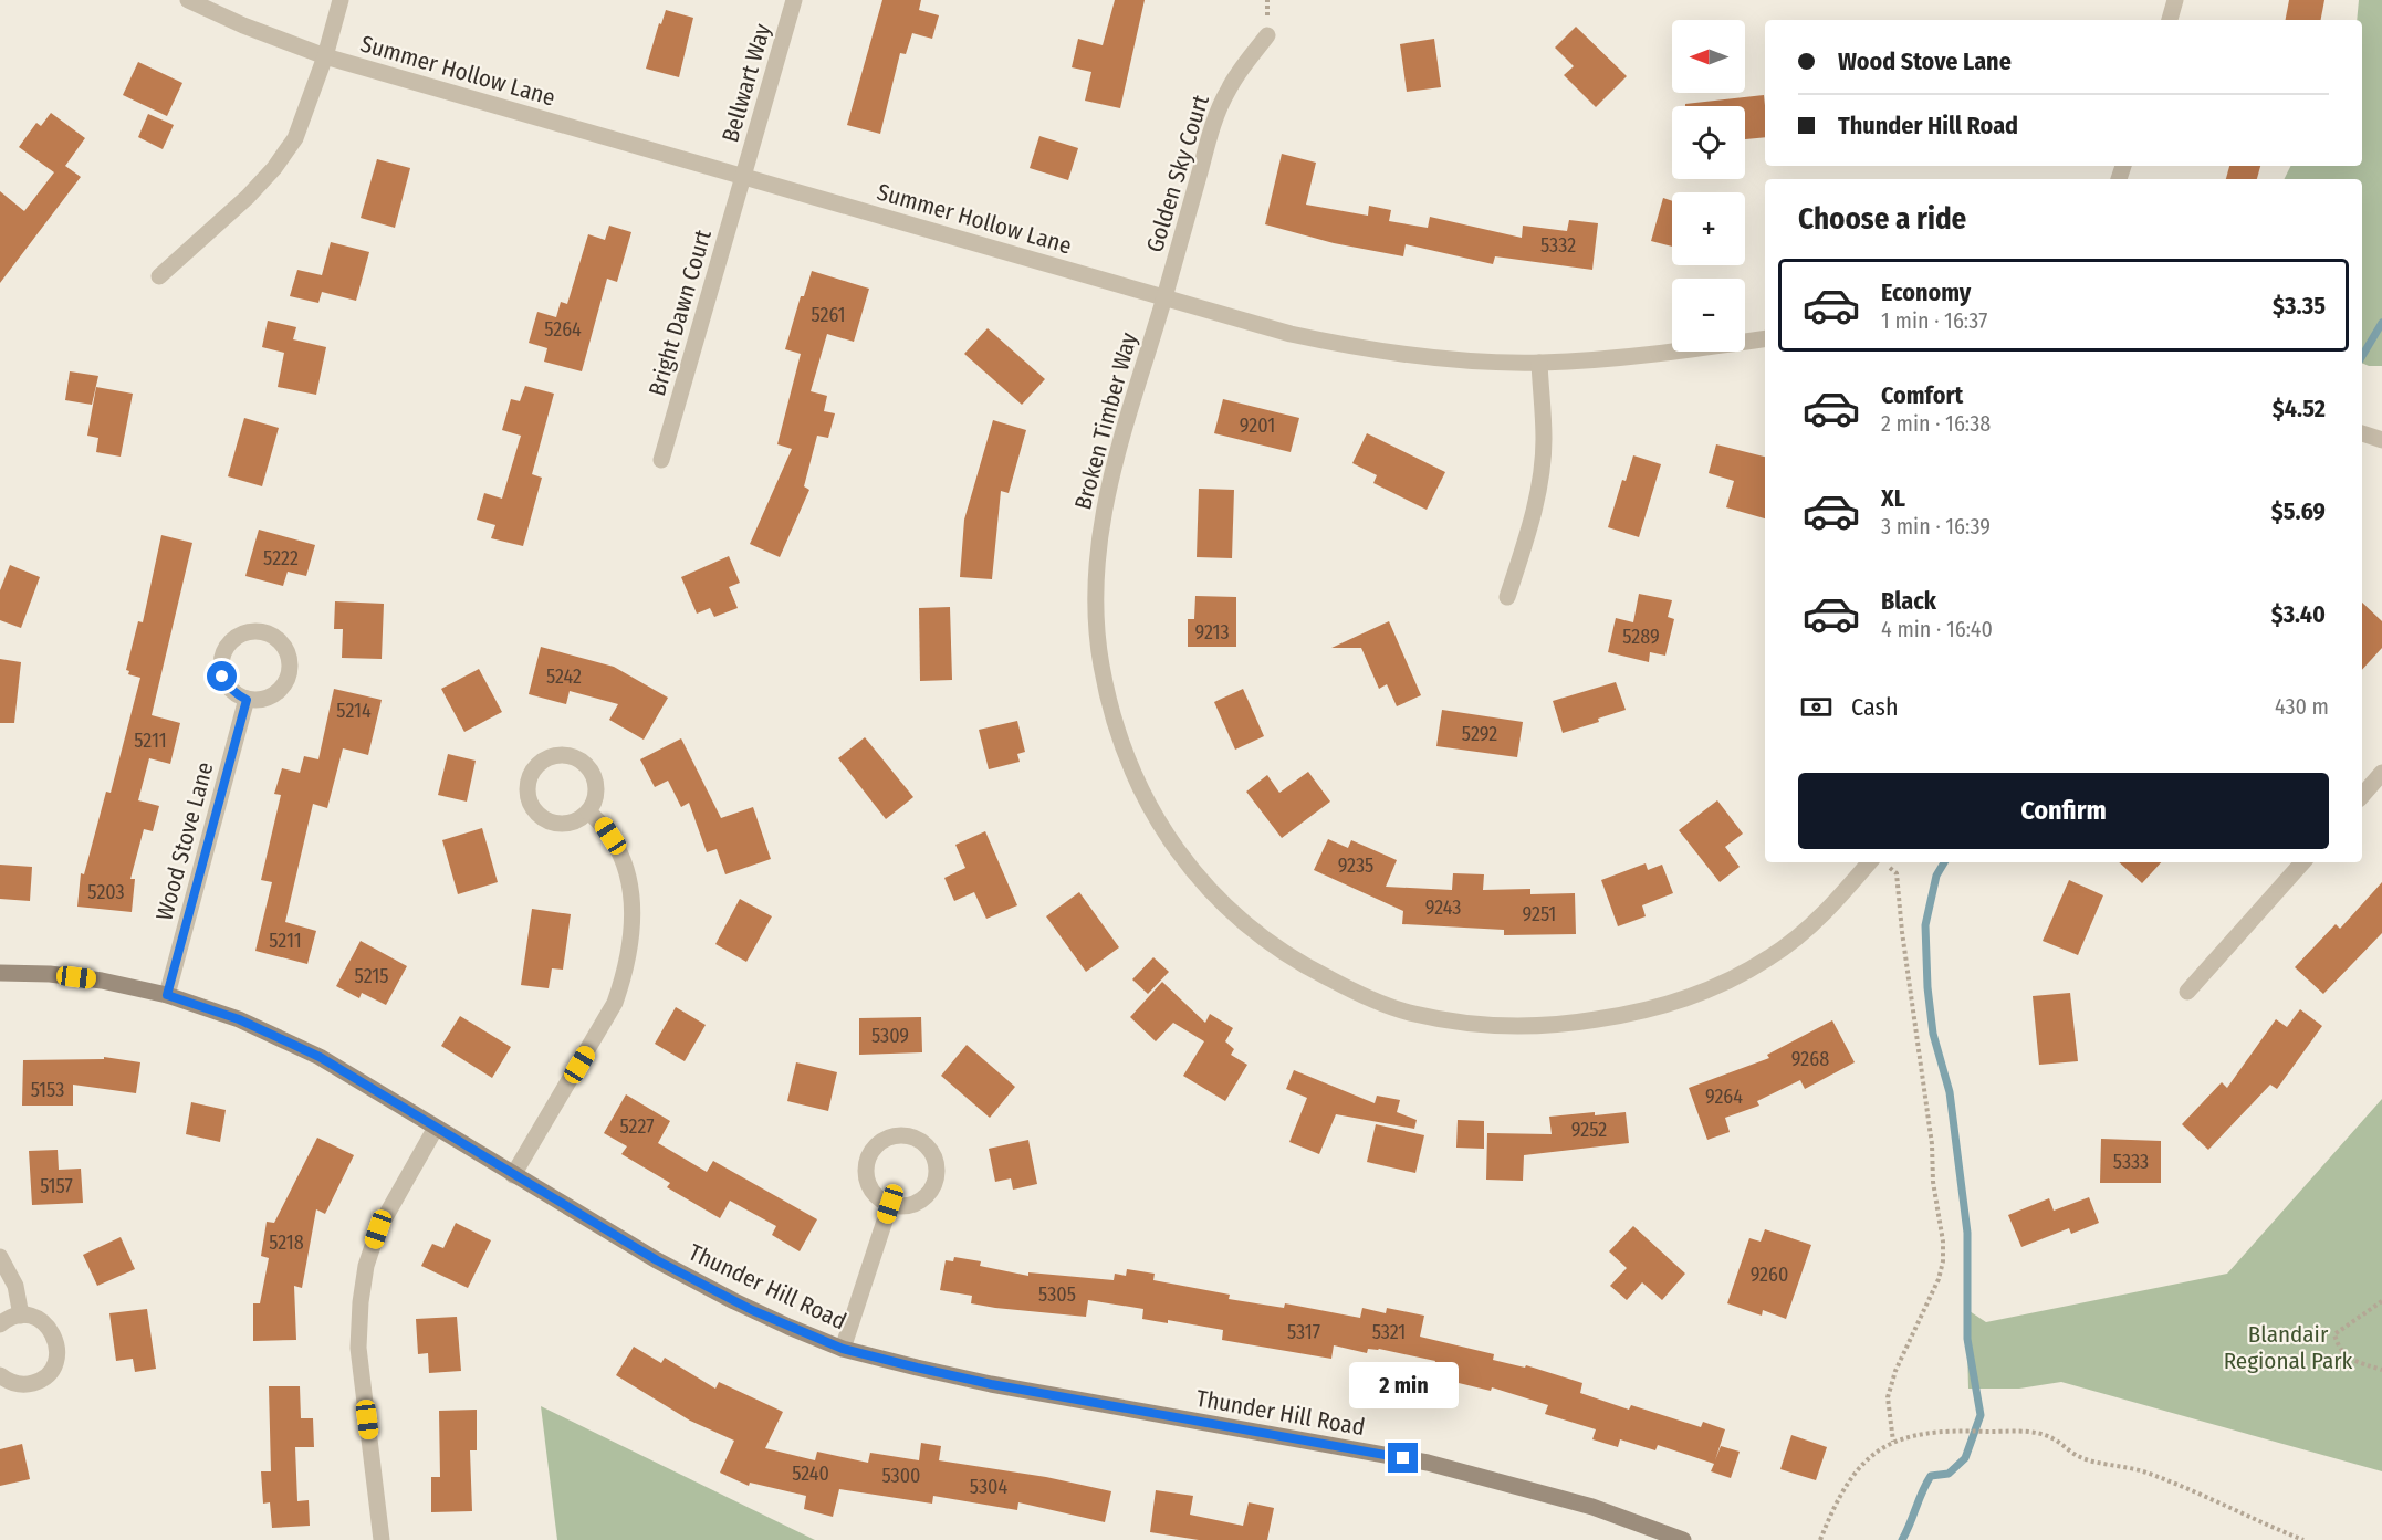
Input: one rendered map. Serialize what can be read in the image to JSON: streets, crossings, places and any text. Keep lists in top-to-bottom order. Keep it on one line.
{"streets":{"street":["Summer Hollow Lane","Bellwart Way","Golden Sky Court","Bright Dawn Court","Broken Timber Way","Wood Stove Lane","Thunder Hill Road"]},"crossings":[["Summer Hollow Lane","Bellwart Way"],["Summer Hollow Lane","Golden Sky Court"],["Summer Hollow Lane","Bright Dawn Court"],["Summer Hollow Lane","Broken Timber Way"],["Bellwart Way","Bright Dawn Court"],["Golden Sky Court","Broken Timber Way"],["Wood Stove Lane","Thunder Hill Road"]],"parks":["Blandair Regional Park"],"house_numbers":["5332","5261","5264","9201","5222","9213","5289","5242","5214","5292","5211","9235","5203","9243","9251","5211","5215","5309","9268","5153","9264","5227","9252","5333","5157","5218","9260","5305","5317","5321","5240","5300","5304"],"north":"left","page":{"map_buttons":["+","−"],"banner":["Wood Stove Lane","Thunder Hill Road"],"heading":"Choose a ride","list":[{"name":"Economy","note":"1 min · 16:37","value":"$3.35"},{"name":"Comfort","note":"2 min · 16:38","value":"$4.52"},{"name":"XL","note":"3 min · 16:39","value":"$5.69"},{"name":"Black","note":"4 min · 16:40","value":"$3.40"}],"pay":["Cash","430 m"],"buttons":"Confirm","bubble":"2 min"}}
